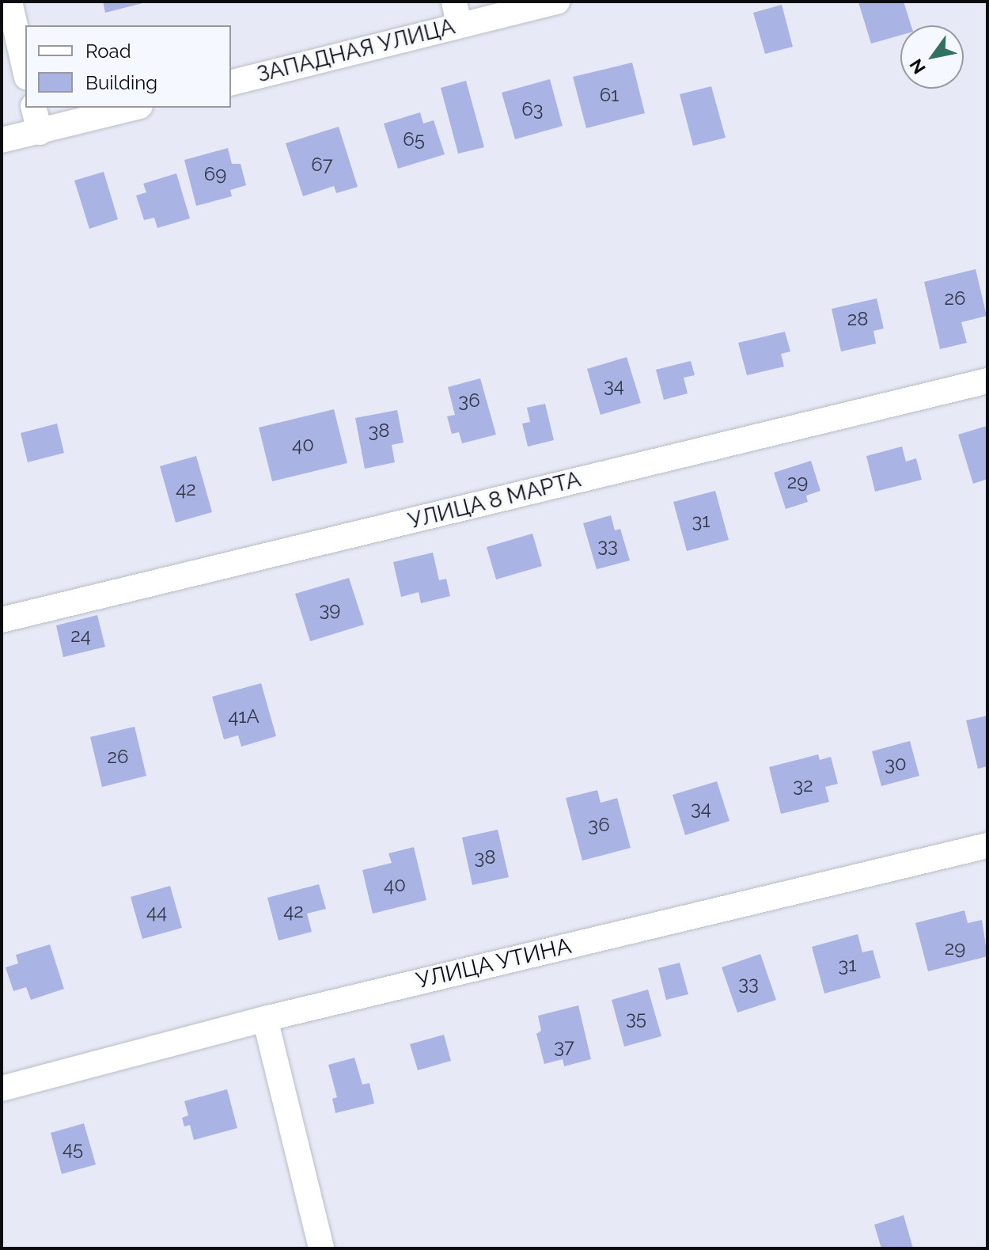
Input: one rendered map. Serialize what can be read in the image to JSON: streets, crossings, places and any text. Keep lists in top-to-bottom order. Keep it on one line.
{"streets":{"street":["ЗАПАДНАЯ УЛИЦА","УЛИЦА 8 МАРТА","УЛИЦА УТИНА"]},"house_numbers":["61","63","65","67","69","26","28","34","36","38","40","29","42","31","33","39","24","41А","26","30","32","34","36","38","40","42","44","29","31","33","35","37","45"],"legend":["Road","Building"],"north":"bottom left"}
